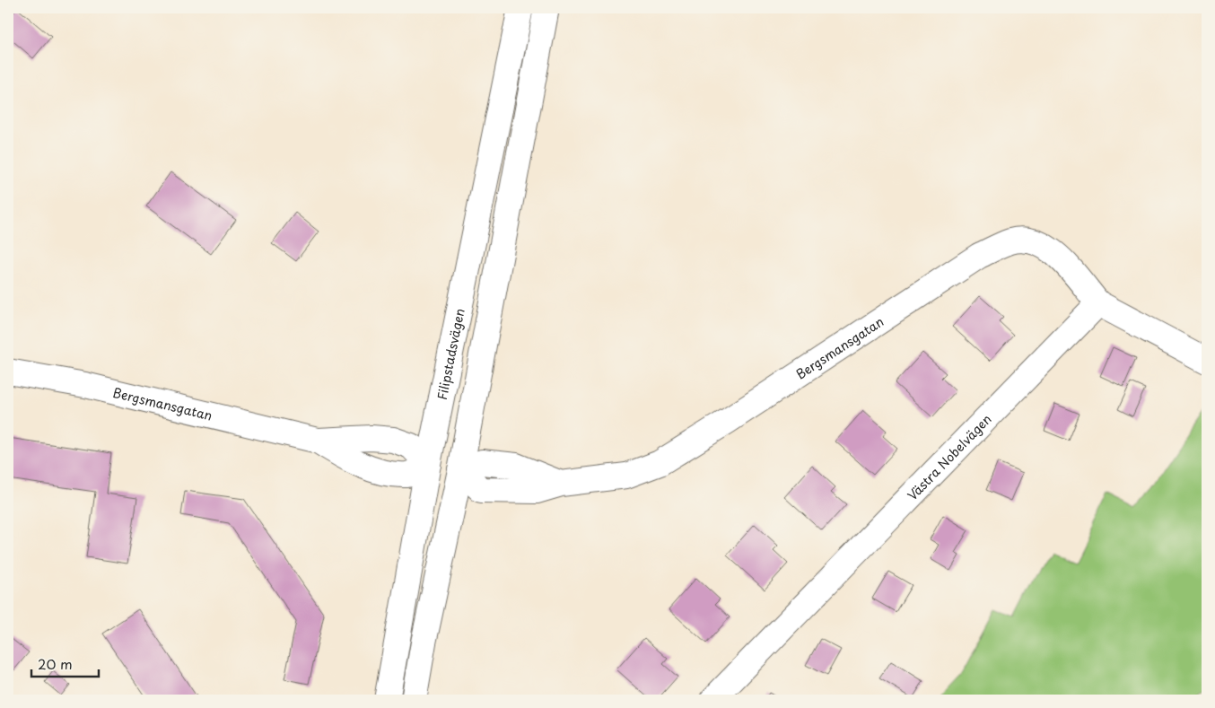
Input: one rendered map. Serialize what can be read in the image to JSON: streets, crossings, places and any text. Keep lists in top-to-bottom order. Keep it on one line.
{"streets":{"street":["Bergsmansgatan","Filipstadsvägen","Västra Nobelvägen"]},"crossings":[["Bergsmansgatan","Filipstadsvägen"],["Bergsmansgatan","Västra Nobelvägen"]],"scale_bar":"20 m"}
